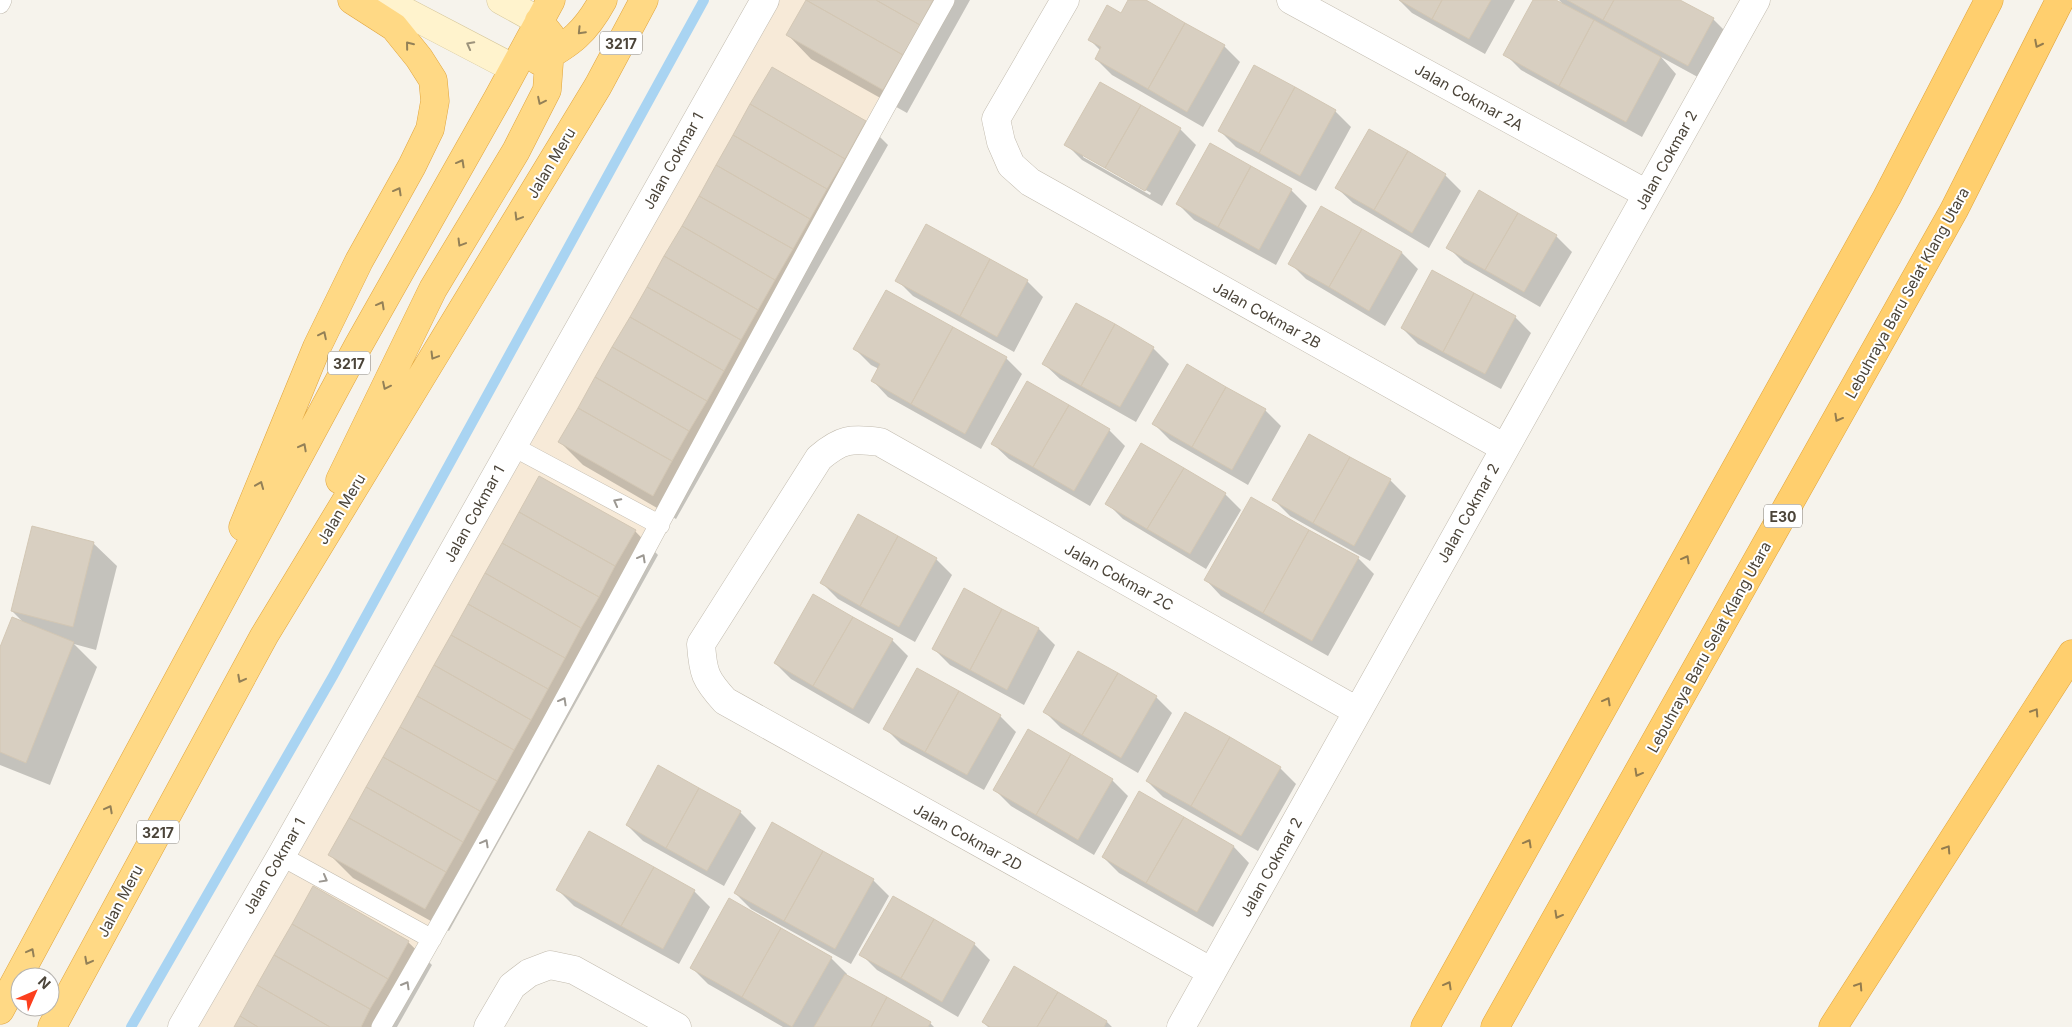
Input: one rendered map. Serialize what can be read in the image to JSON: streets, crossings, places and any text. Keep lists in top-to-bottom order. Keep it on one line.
{"streets":{"highway":["3217","Jalan Meru","Lebuhraya Baru Selat Klang Utara","E30"],"street":["Jalan Cokmar 2A","Jalan Cokmar 2","Jalan Cokmar 1","Jalan Cokmar 2B","Jalan Cokmar 2C","Jalan Cokmar 2D"]},"crossings":[["Jalan Cokmar 2A","Jalan Cokmar 2"],["Jalan Cokmar 2","Jalan Cokmar 2B"],["Jalan Cokmar 2","Jalan Cokmar 2C"],["Jalan Cokmar 2","Jalan Cokmar 2D"],["Jalan Cokmar 2C","Jalan Cokmar 2D"]],"north":"top right"}
